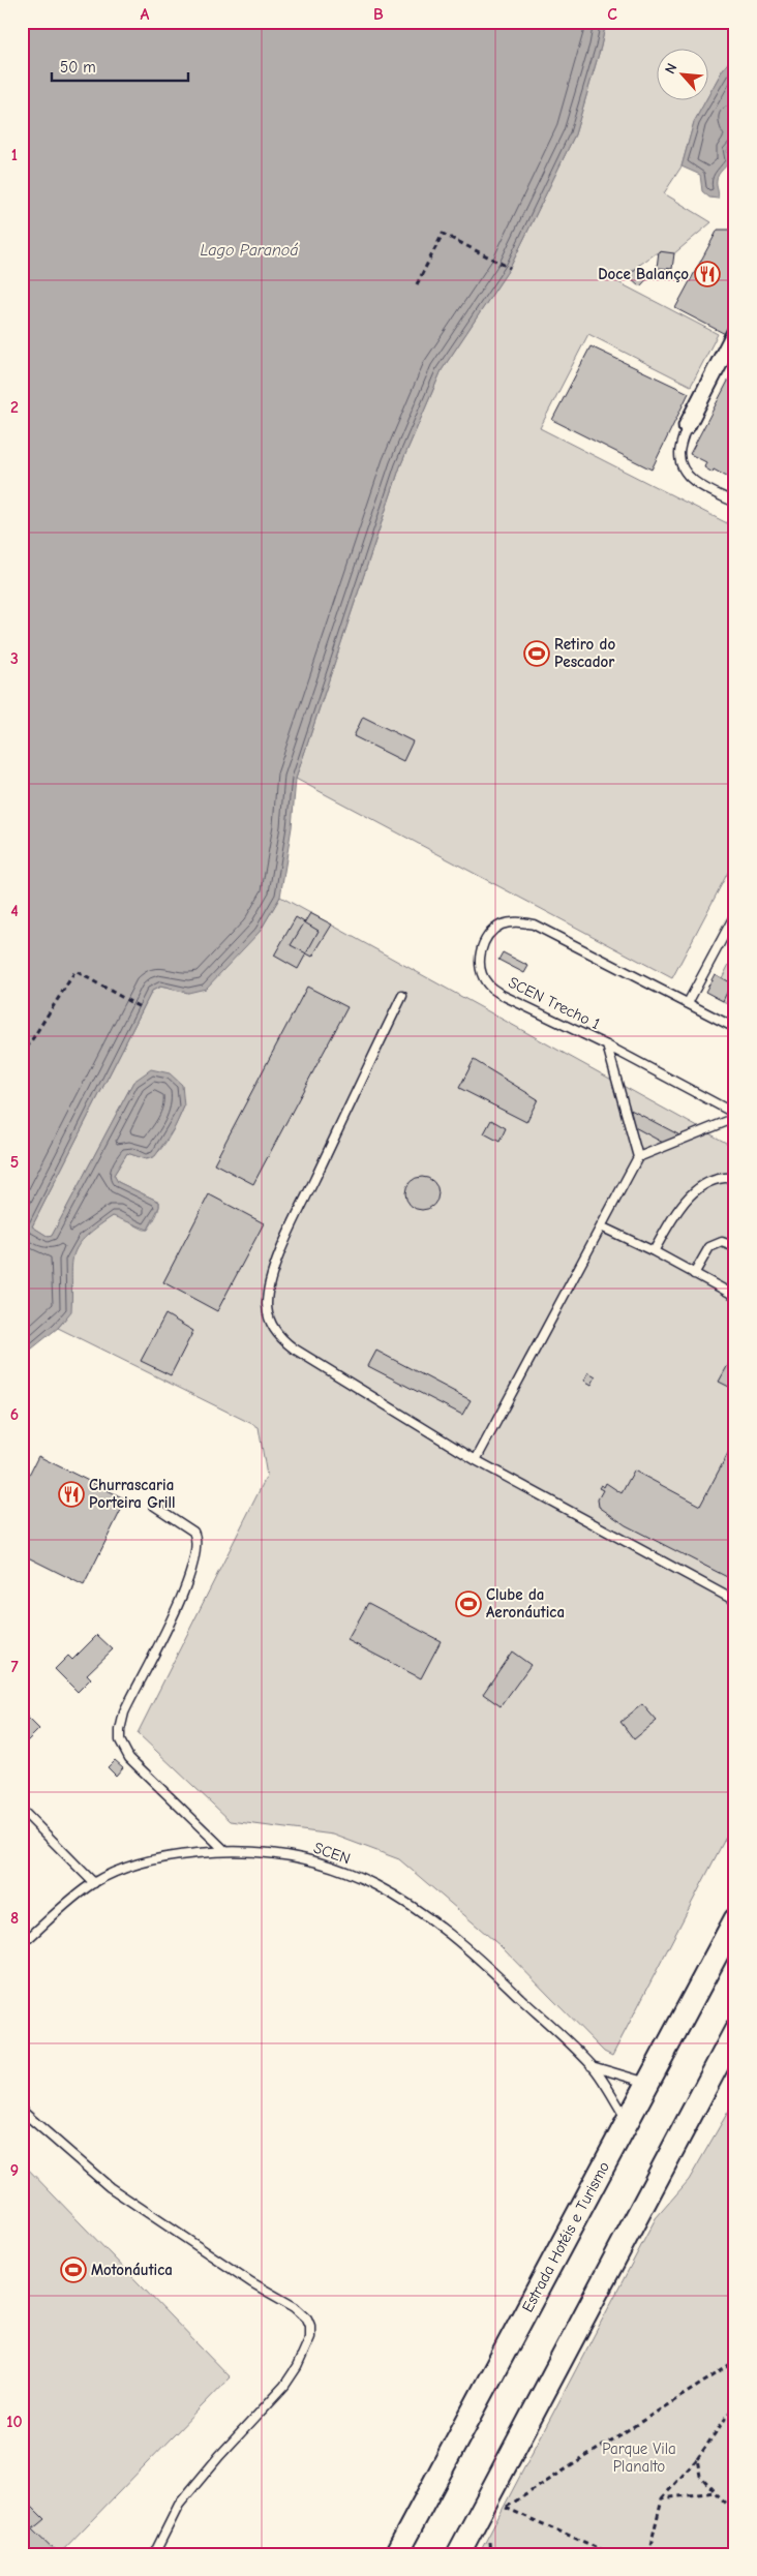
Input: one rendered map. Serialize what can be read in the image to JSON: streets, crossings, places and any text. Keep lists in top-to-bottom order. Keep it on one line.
{"streets":{"main road":["Estrada Hotéis e Turismo"],"lane":["SCEN Trecho 1","SCEN"]},"crossings":[["SCEN","Estrada Hotéis e Turismo"]],"water":["Lago Paranoá"],"parks":["Parque Vila Planalto"],"places":{"restaurant":["Doce Balanço","Churrascaria Porteira Grill"],"sports":["Retiro do Pescador","Clube da Aeronáutica","Motonáutica"]},"scale_bar":"50 m","north":"top left","grid":{"columns":["A","B","C"],"rows":["1","2","3","4","5","6","7","8","9","10"]}}
